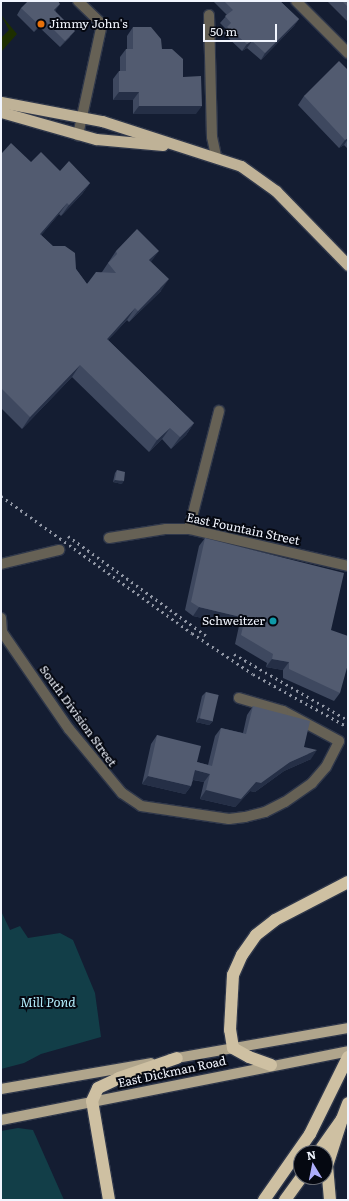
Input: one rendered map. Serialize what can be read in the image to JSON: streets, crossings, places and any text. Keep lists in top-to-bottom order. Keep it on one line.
{"streets":{"main road":["East Dickman Road"],"street":["East Fountain Street","South Division Street"]},"water":["Mill Pond"],"places":["Jimmy John's","Schweitzer"],"scale_bar":"50 m","north":"top"}
